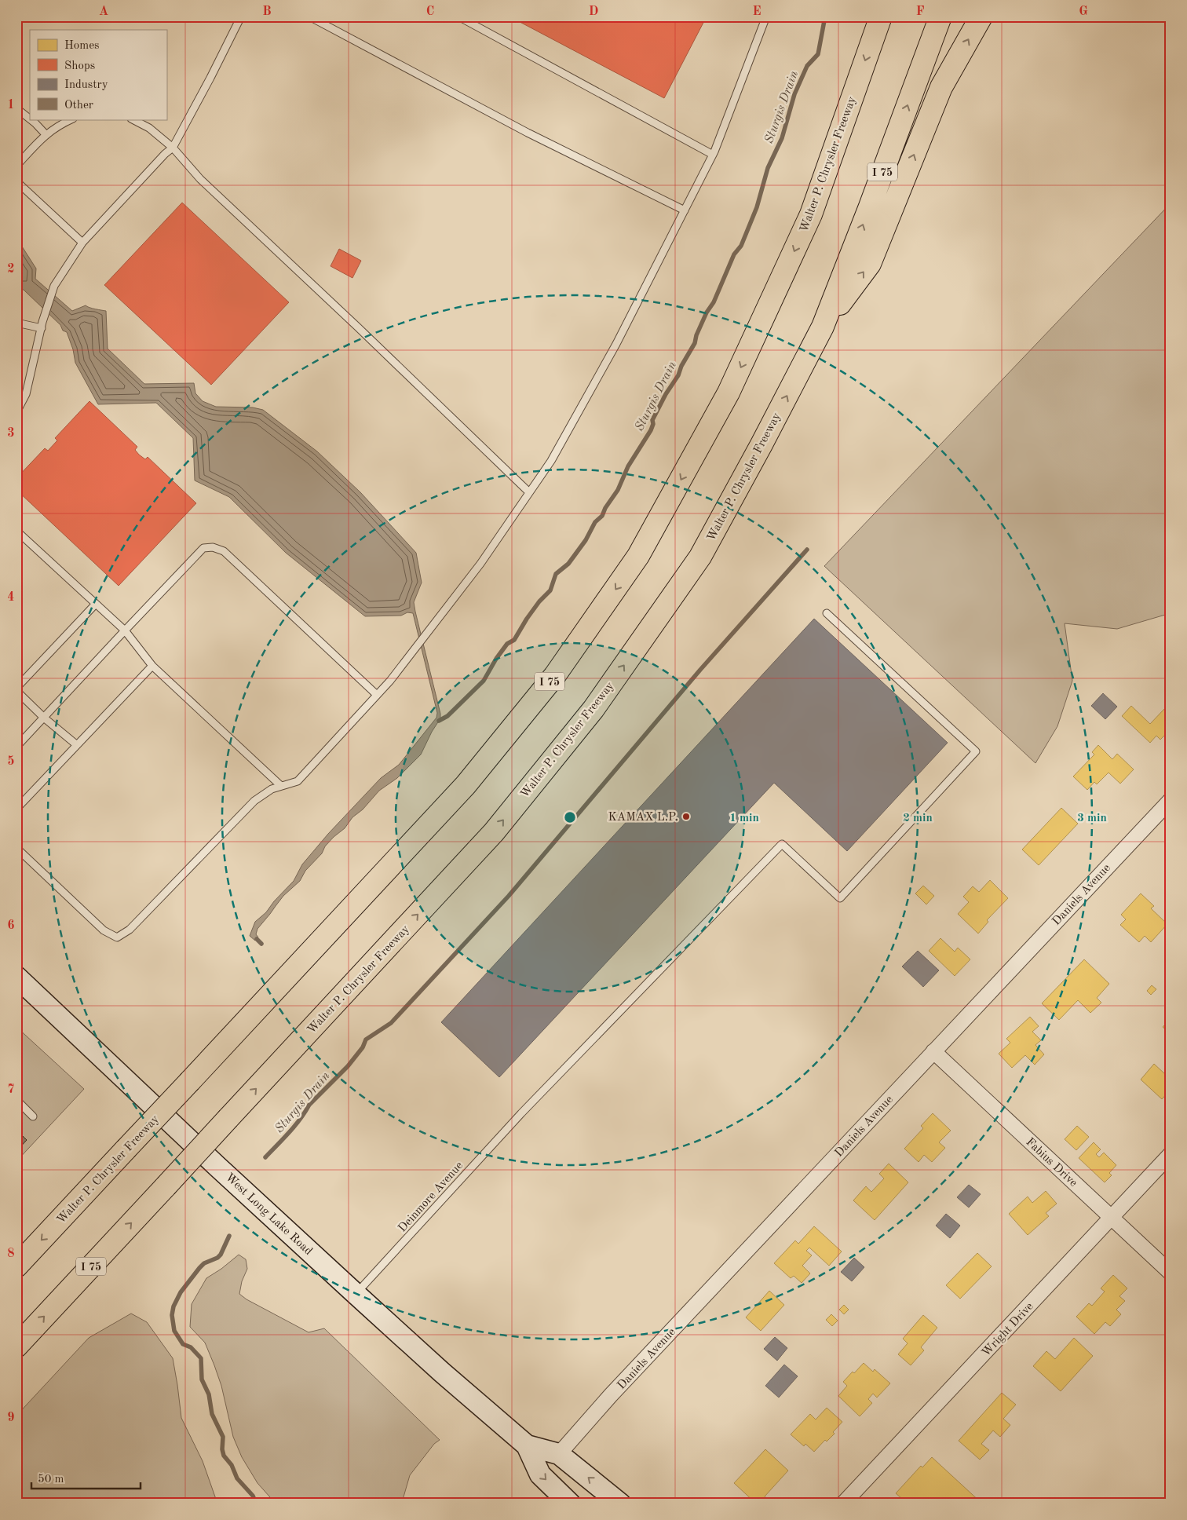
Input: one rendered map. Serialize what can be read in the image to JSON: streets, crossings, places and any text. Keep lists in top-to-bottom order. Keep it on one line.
{"streets":{"highway":["Walter P. Chrysler Freeway","I 75"],"main road":["West Long Lake Road"],"street":["Daniels Avenue","Fabius Drive","Wright Drive"],"lane":["Deinmore Avenue"]},"crossings":[["Daniels Avenue","Fabius Drive"],["Daniels Avenue","West Long Lake Road"],["Fabius Drive","Wright Drive"],["Deinmore Avenue","West Long Lake Road"]],"water":["Sturgis Drain"],"places":["KAMAX L.P."],"legend":["Homes","Shops","Industry","Other"],"scale_bar":"50 m","grid":{"columns":["A","B","C","D","E","F","G"],"rows":["1","2","3","4","5","6","7","8","9"]},"rings":["1 min","2 min","3 min"]}
